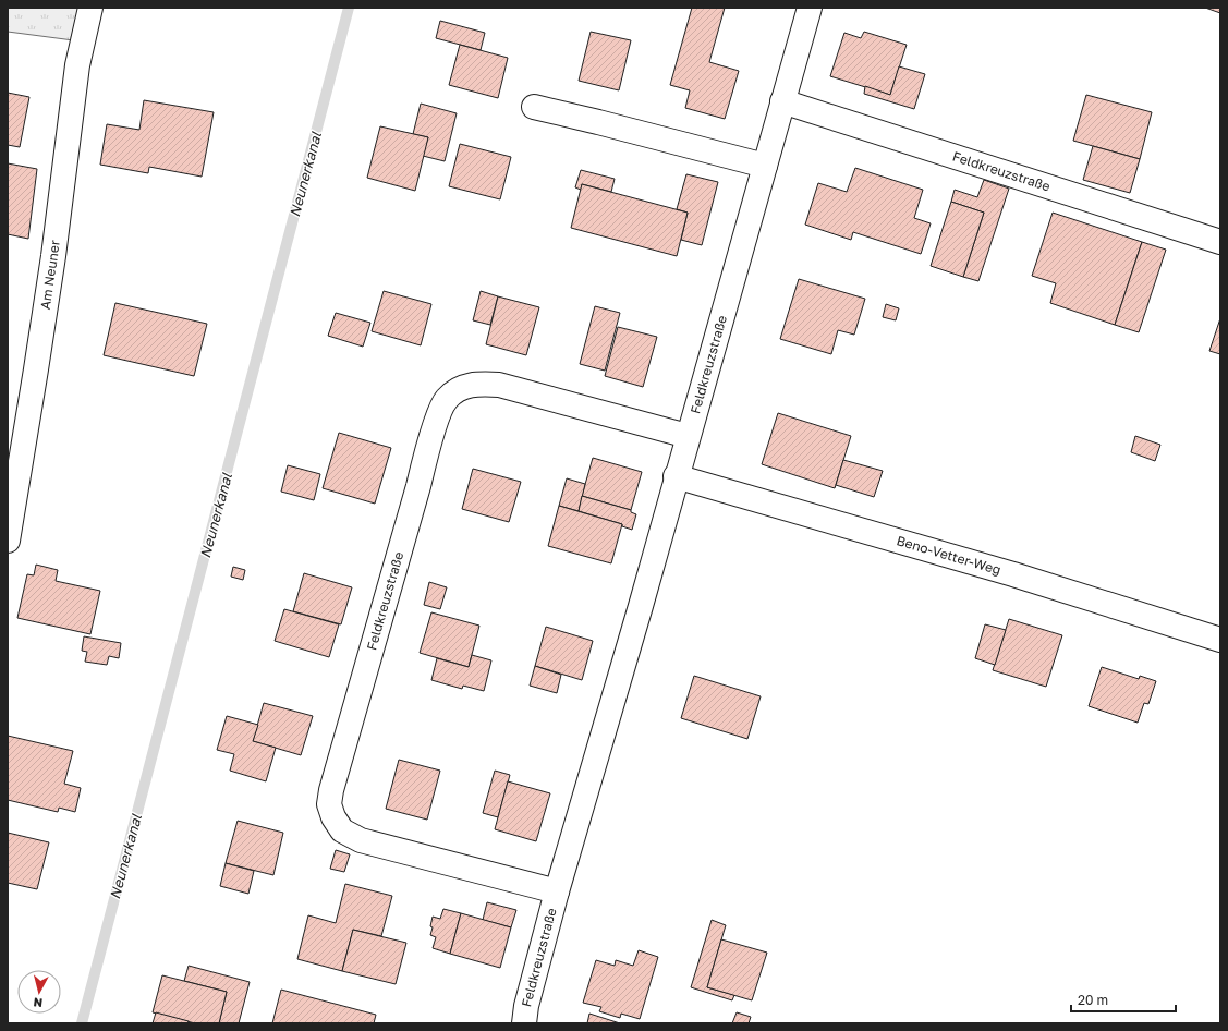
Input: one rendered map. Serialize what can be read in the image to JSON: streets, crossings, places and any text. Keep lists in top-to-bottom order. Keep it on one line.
{"streets":{"street":["Feldkreuzstraße","Am Neuner","Beno-Vetter-Weg"]},"crossings":[["Feldkreuzstraße","Beno-Vetter-Weg"]],"water":["Neunerkanal"],"scale_bar":"20 m","north":"bottom"}
